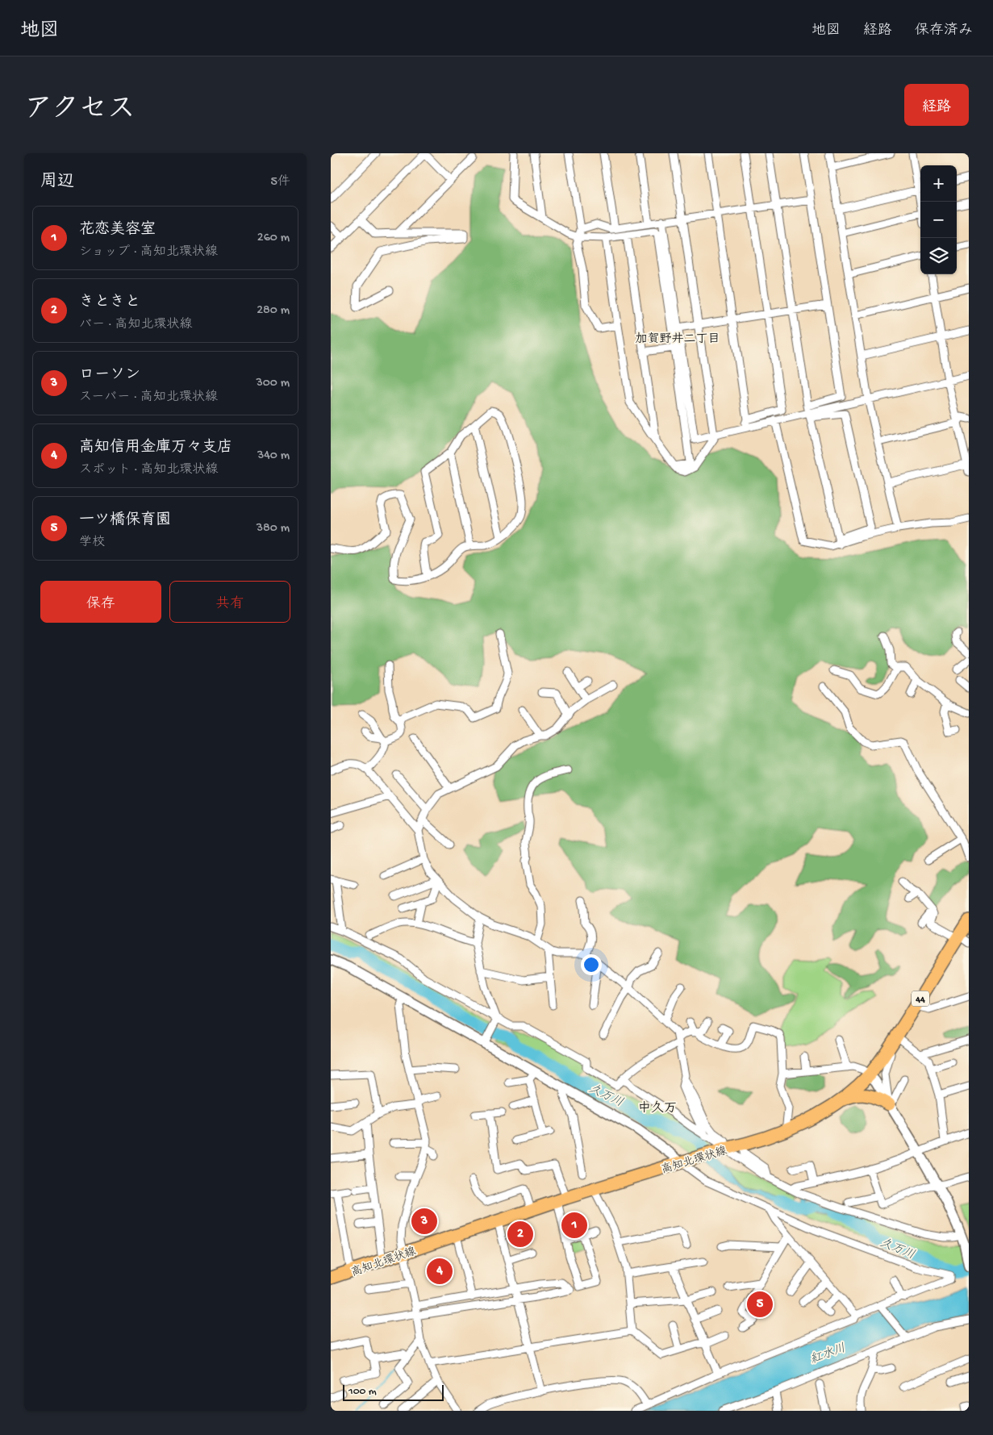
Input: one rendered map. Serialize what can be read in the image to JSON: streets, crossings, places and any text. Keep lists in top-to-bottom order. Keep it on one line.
{"streets":{"main road":["44","高知北環状線"]},"districts":["加賀野井二丁目","中久万"],"water":["久万川","紅水川"],"scale_bar":"100 m","page":{"header":"地図","nav":["地図","経路","保存済み"],"title":"アクセス","buttons":["経路",["保存","共有"]],"heading":["周辺","5件"],"map_buttons":["+","−"],"list":[{"mark":"1","name":"花恋美容室","note":"ショップ · 高知北環状線","value":"260 m"},{"mark":"2","name":"きときと","note":"バー · 高知北環状線","value":"280 m"},{"mark":"3","name":"ローソン","note":"スーパー · 高知北環状線","value":"300 m"},{"mark":"4","name":"高知信用金庫万々支店","note":"スポット · 高知北環状線","value":"340 m"},{"mark":"5","name":"一ツ橋保育園","note":"学校","value":"380 m"}],"pins":["3","1","2","4","5"],"scale":"100 m"}}
